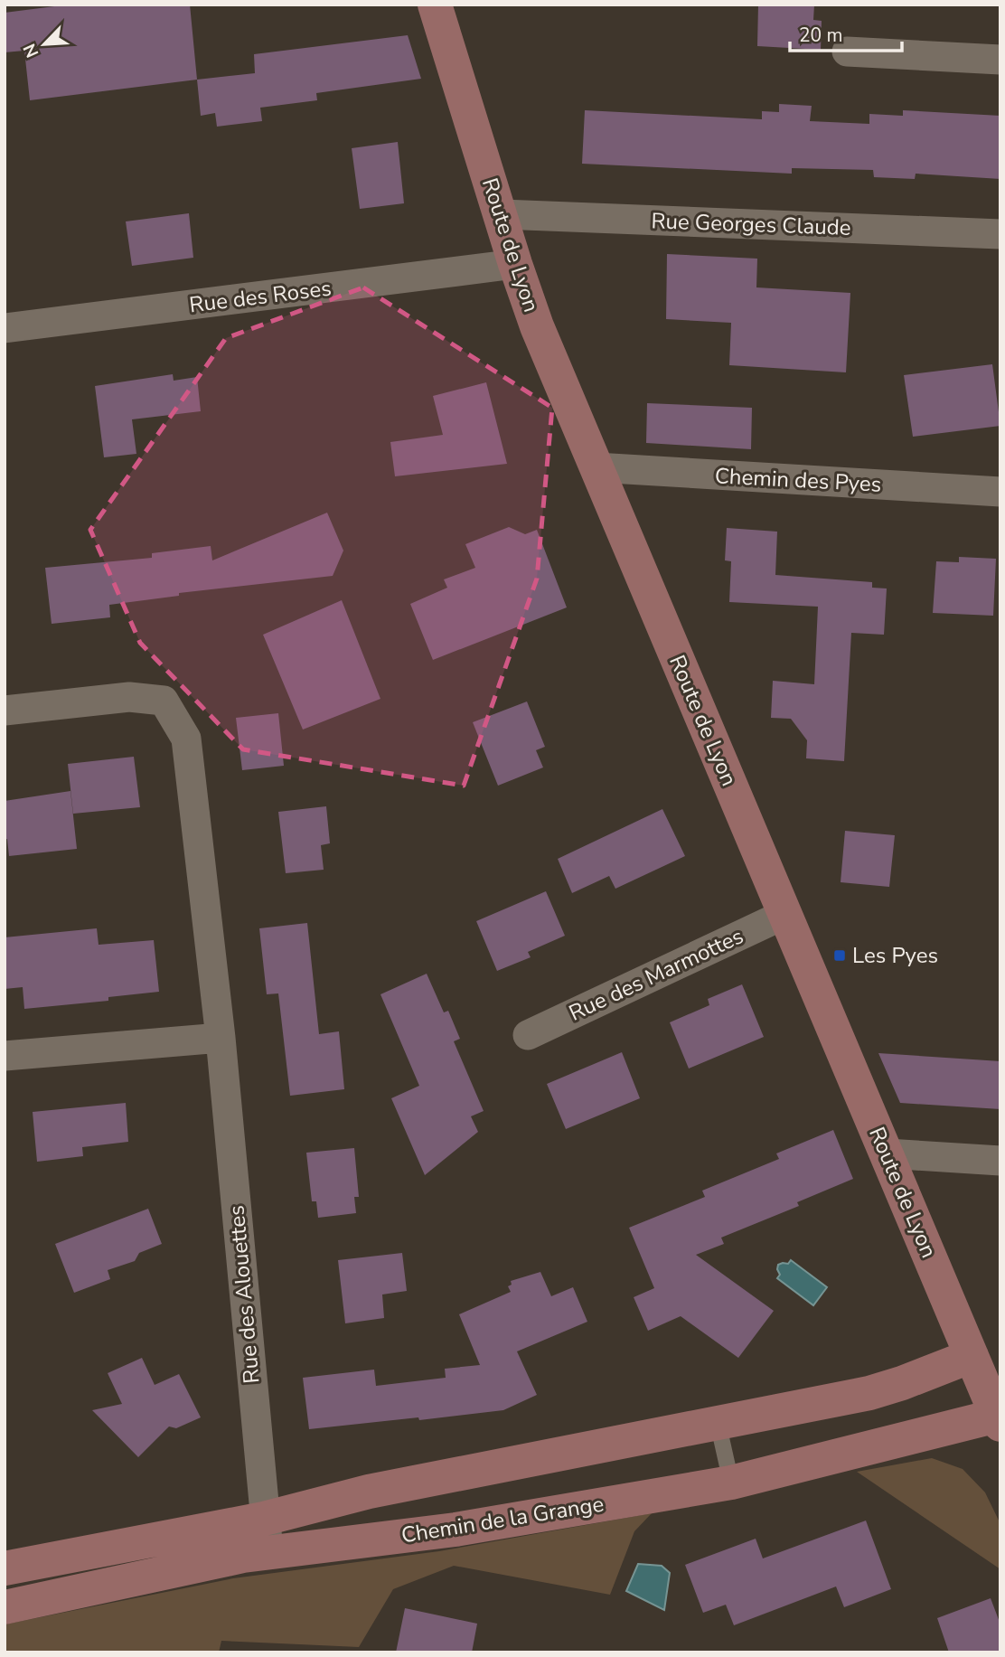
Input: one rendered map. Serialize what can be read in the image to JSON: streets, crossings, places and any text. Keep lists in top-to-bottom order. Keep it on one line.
{"streets":{"street":["Rue Georges Claude","Route de Lyon","Rue des Roses","Chemin des Pyes","Rue des Marmottes","Rue des Alouettes","Chemin de la Grange"]},"crossings":[["Rue Georges Claude","Route de Lyon"],["Route de Lyon","Rue des Roses"],["Route de Lyon","Chemin des Pyes"],["Route de Lyon","Rue des Marmottes"],["Route de Lyon","Chemin de la Grange"],["Rue des Alouettes","Chemin de la Grange"]],"places":{"transit":["Les Pyes"]},"scale_bar":"20 m","north":"bottom left"}
